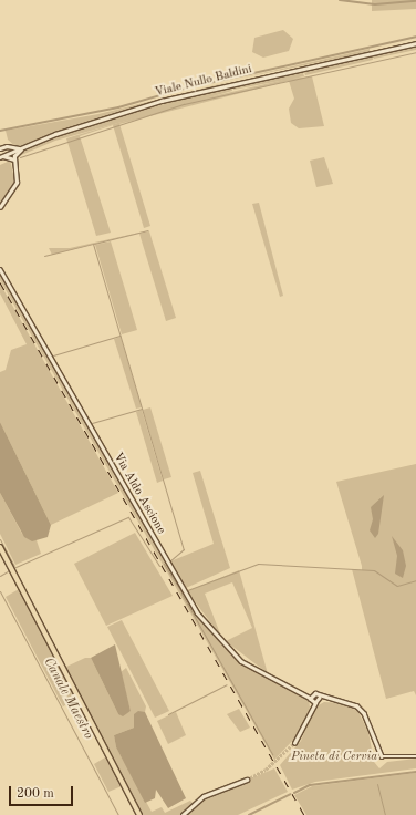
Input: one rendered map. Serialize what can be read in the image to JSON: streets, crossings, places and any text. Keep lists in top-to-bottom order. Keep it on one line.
{"streets":{"street":["Viale Nullo Baldini","Via Aldo Ascione"]},"water":["Canale Maestro"],"parks":["Pineta di Cervia"],"scale_bar":"200 m"}
